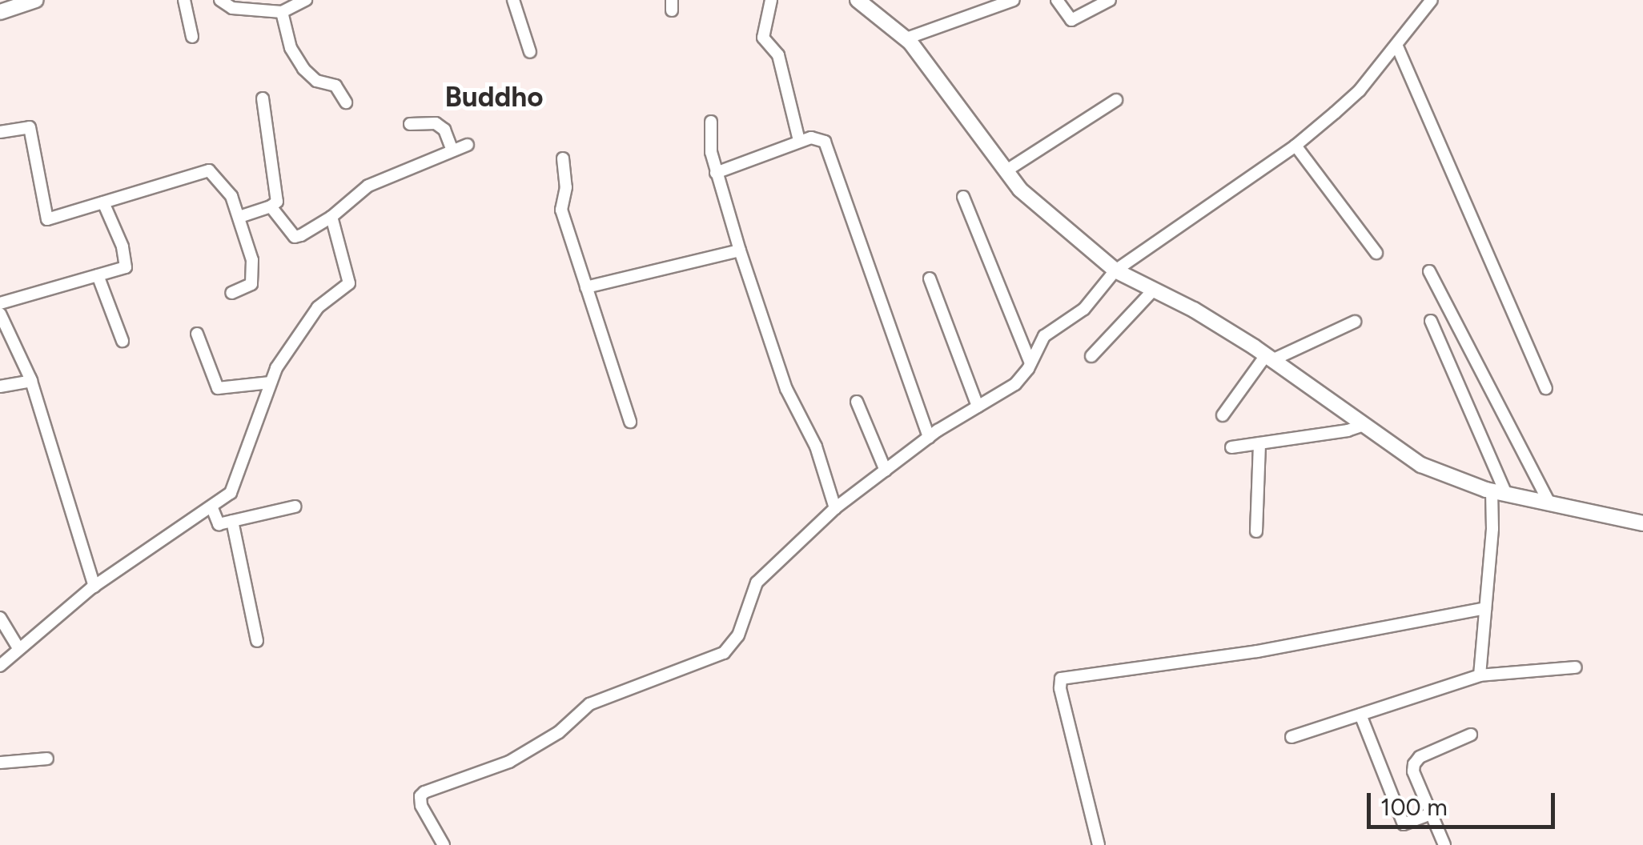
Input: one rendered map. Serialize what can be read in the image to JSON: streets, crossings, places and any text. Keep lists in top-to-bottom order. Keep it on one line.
{"districts":["Buddho"],"scale_bar":"100 m"}
